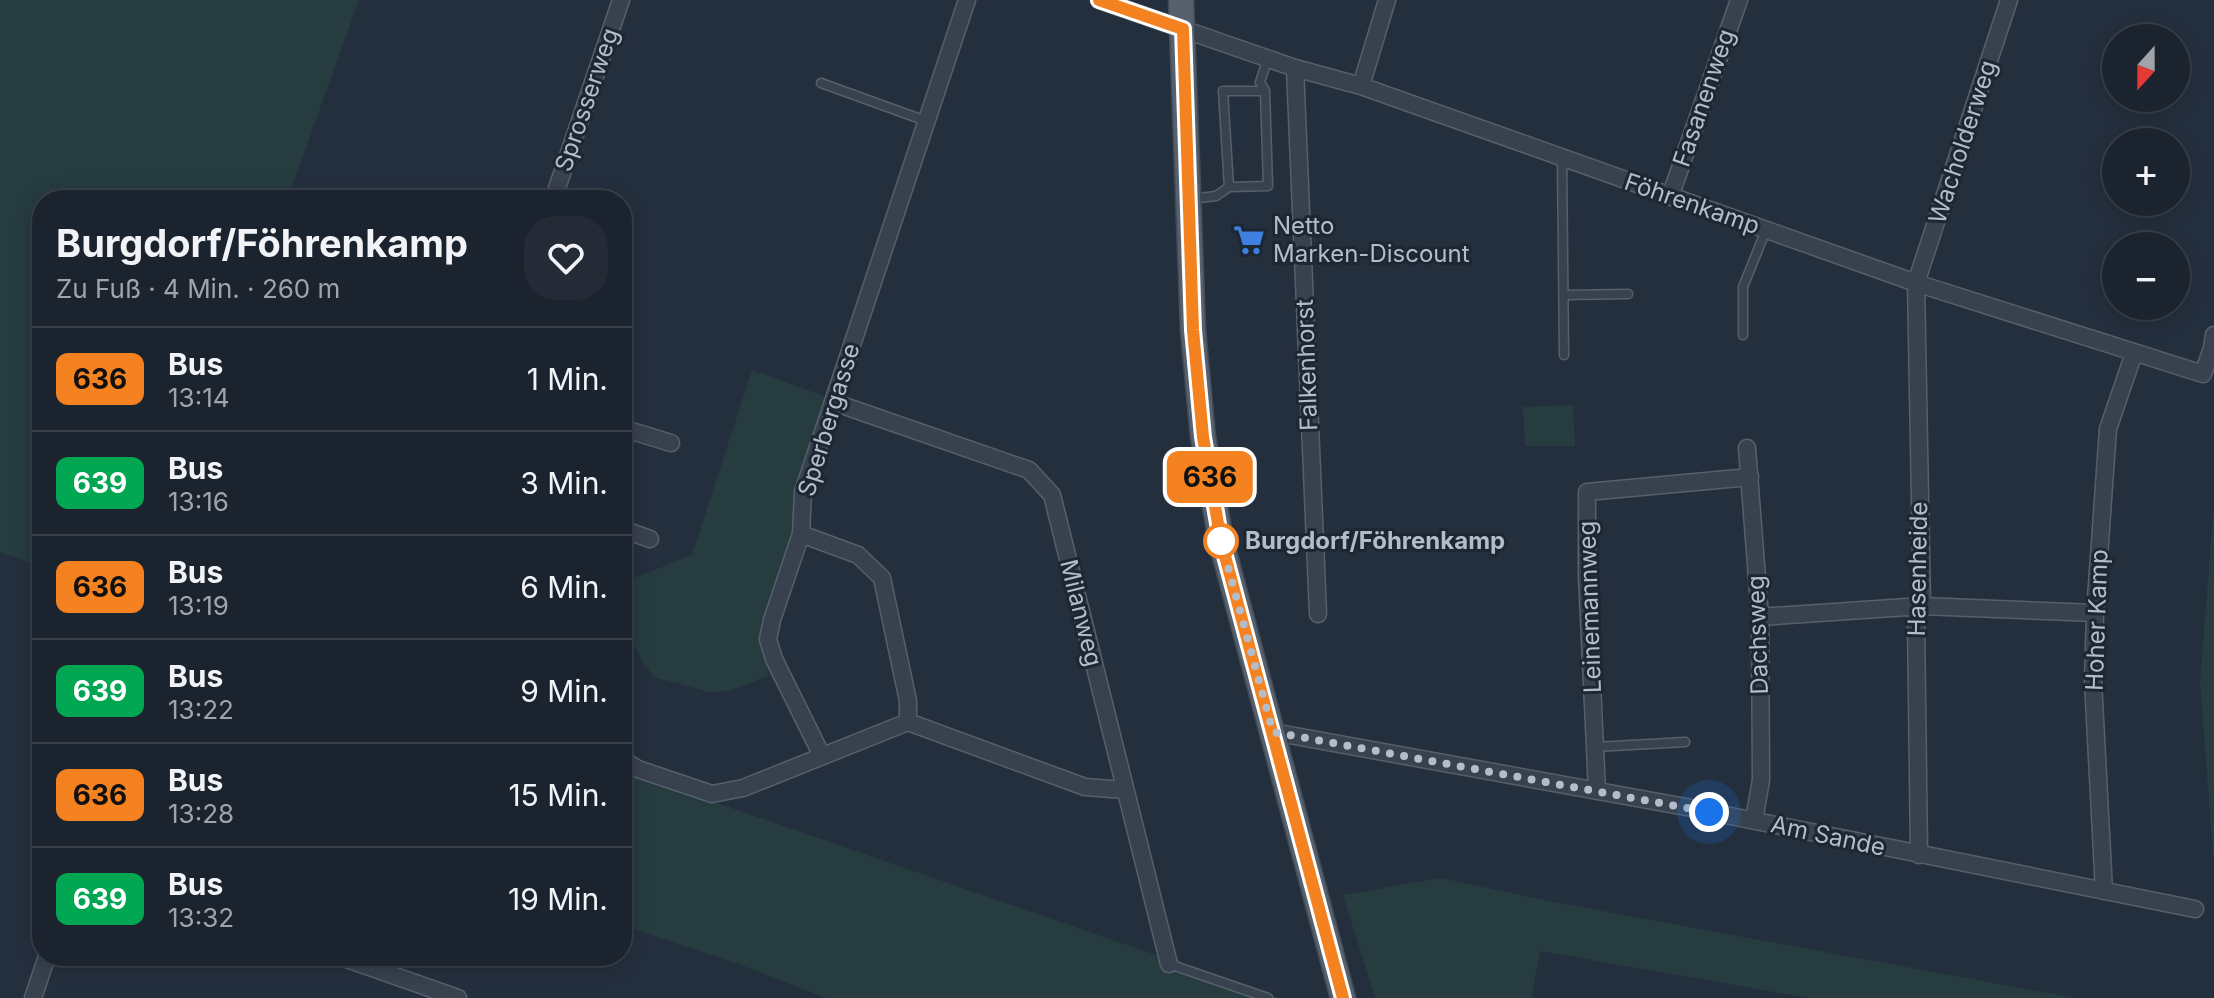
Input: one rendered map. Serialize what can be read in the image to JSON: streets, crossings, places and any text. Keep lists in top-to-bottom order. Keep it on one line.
{"streets":{"street":["Fasanenweg","Sprosserweg","Wacholderweg","Föhrenkamp","Falkenhorst","Sperbergasse","Hasenheide","Leinemannweg","Milanweg","Hoher Kamp","Dachsweg","Am Sande"]},"crossings":[["Fasanenweg","Föhrenkamp"],["Wacholderweg","Föhrenkamp"],["Wacholderweg","Hasenheide"],["Föhrenkamp","Falkenhorst"],["Föhrenkamp","Hasenheide"],["Föhrenkamp","Hoher Kamp"],["Sperbergasse","Milanweg"],["Hasenheide","Am Sande"],["Leinemannweg","Dachsweg"],["Leinemannweg","Am Sande"],["Hoher Kamp","Am Sande"],["Dachsweg","Am Sande"]],"places":{"supermarket":["Netto Marken-Discount"],"other":["Burgdorf/Föhrenkamp"]},"lines":["bus line 636"],"north":"bottom","page":{"on_map":"636","map_buttons":["+","−"],"heading":["Burgdorf/Föhrenkamp","Zu Fuß · 4 Min. · 260 m"],"list":[{"mark":"636","name":"Bus","note":"13:14","value":"1 Min."},{"mark":"639","name":"Bus","note":"13:16","value":"3 Min."},{"mark":"636","name":"Bus","note":"13:19","value":"6 Min."},{"mark":"639","name":"Bus","note":"13:22","value":"9 Min."},{"mark":"636","name":"Bus","note":"13:28","value":"15 Min."},{"mark":"639","name":"Bus","note":"13:32","value":"19 Min."}]}}
